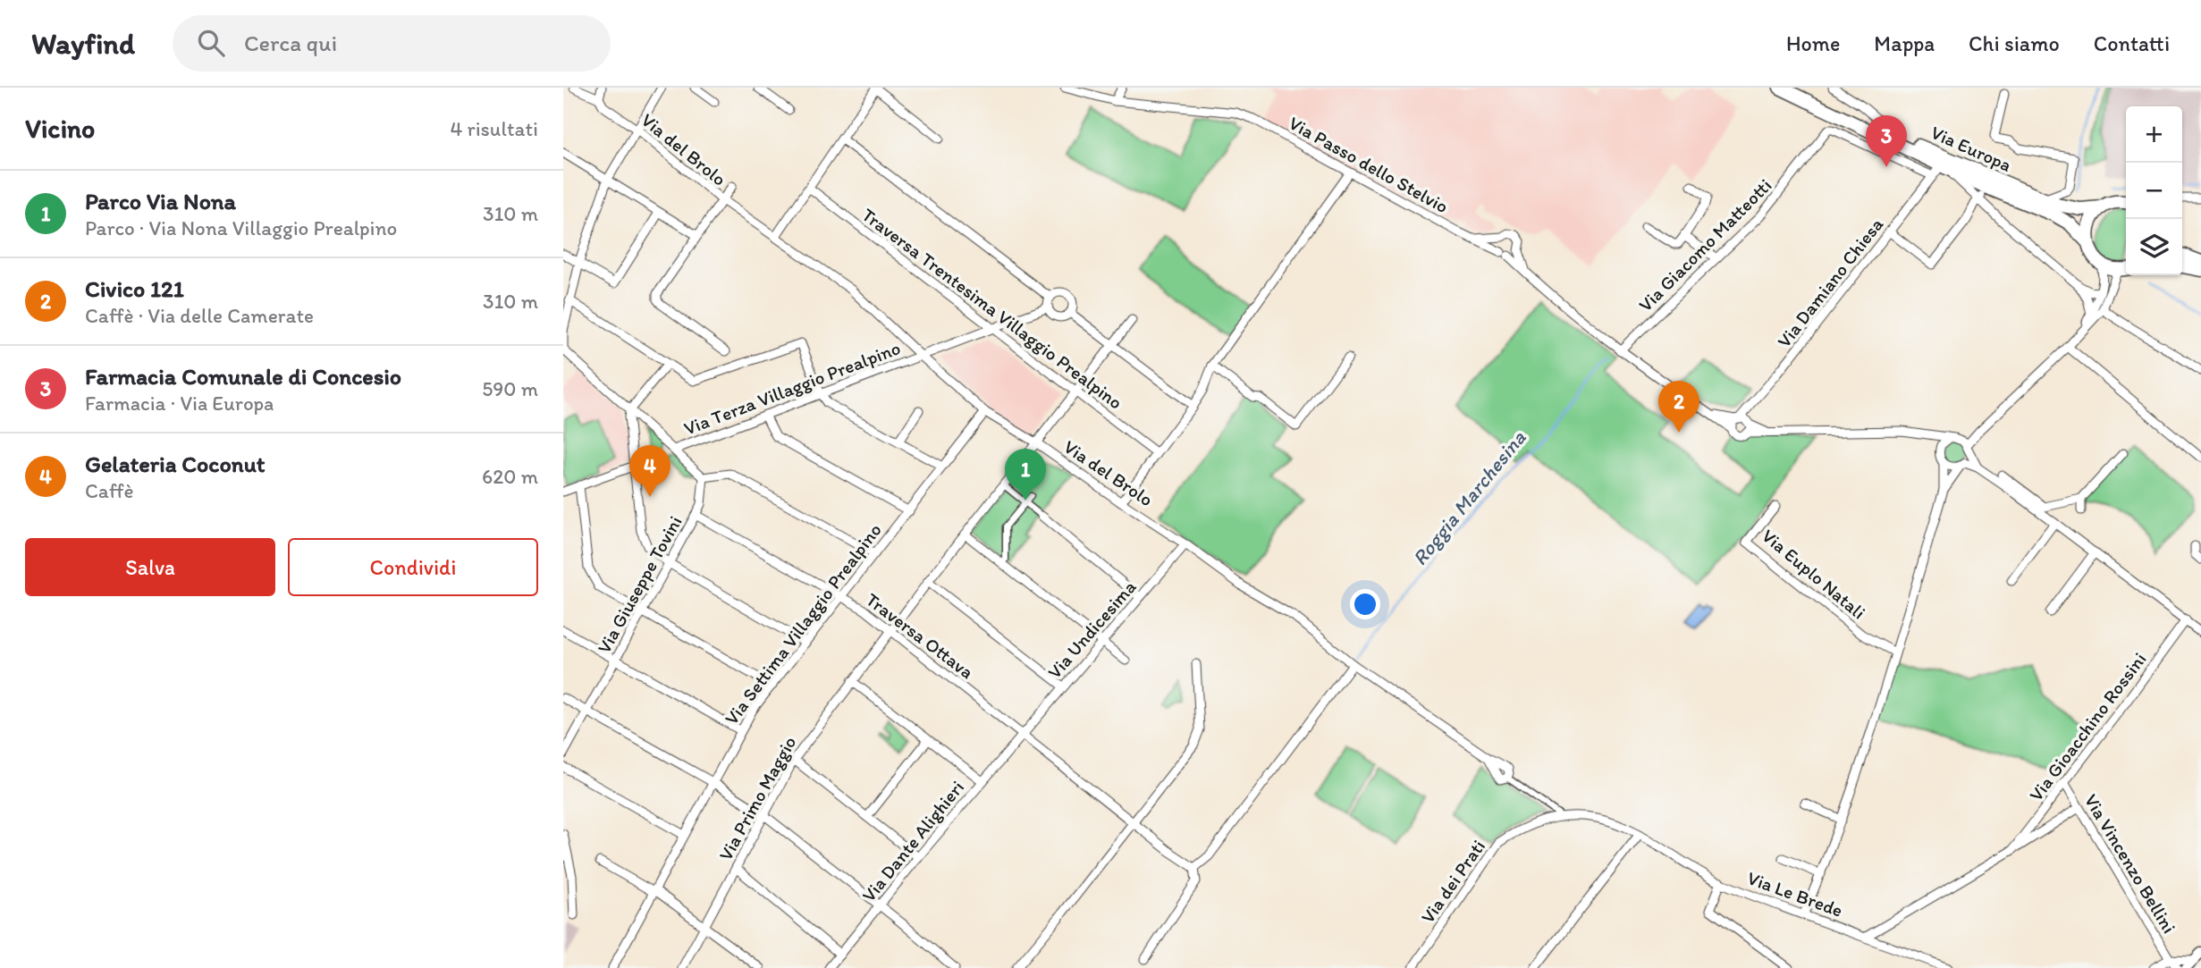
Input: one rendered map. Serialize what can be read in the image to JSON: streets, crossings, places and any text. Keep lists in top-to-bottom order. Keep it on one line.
{"streets":{"main road":["Via Europa"],"street":["Via del Brolo","Via Passo dello Stelvio","Via Giacomo Matteotti","Via Damiano Chiesa","Traversa Trentesima Villaggio Prealpino","Via Terza Villaggio Prealpino","Via Euplo Natali","Via Giuseppe Tovini","Via Settima Villaggio Prealpino","Via Undicesima","Traversa Ottava","Via Gioacchino Rossini","Via Primo Maggio","Via Dante Alighieri","Via Vincenzo Bellini","Via dei Prati","Via Le Brede"]},"crossings":[["Via Europa","Via Giacomo Matteotti"],["Via Europa","Via Damiano Chiesa"],["Via del Brolo","Via Terza Villaggio Prealpino"],["Via del Brolo","Via Settima Villaggio Prealpino"],["Via del Brolo","Via Undicesima"],["Via del Brolo","Via Primo Maggio"],["Via del Brolo","Via dei Prati"],["Via Passo dello Stelvio","Via Giacomo Matteotti"],["Via Passo dello Stelvio","Via Damiano Chiesa"],["Traversa Trentesima Villaggio Prealpino","Via Terza Villaggio Prealpino"],["Traversa Trentesima Villaggio Prealpino","Via Primo Maggio"],["Via Giuseppe Tovini","Traversa Ottava"],["Via Settima Villaggio Prealpino","Traversa Ottava"],["Via Undicesima","Traversa Ottava"],["Via Undicesima","Via Dante Alighieri"],["Traversa Ottava","Via Primo Maggio"],["Traversa Ottava","Via Dante Alighieri"],["Via Gioacchino Rossini","Via Vincenzo Bellini"],["Via Gioacchino Rossini","Via Le Brede"],["Via dei Prati","Via Le Brede"]],"water":["Roggia Marchesina"],"page":{"header":"Wayfind","search":"Cerca qui","nav":["Home","Mappa","Chi siamo","Contatti"],"heading":["Vicino","4 risultati"],"map_buttons":["+","−"],"pins":["3","2","4","1"],"list":[{"mark":"1","name":"Parco Via Nona","note":"Parco · Via Nona Villaggio Prealpino","value":"310 m"},{"mark":"2","name":"Civico 121","note":"Caffè · Via delle Camerate","value":"310 m"},{"mark":"3","name":"Farmacia Comunale di Concesio","note":"Farmacia · Via Europa","value":"590 m"},{"mark":"4","name":"Gelateria Coconut","note":"Caffè","value":"620 m"}],"buttons":["Salva","Condividi"]}}
